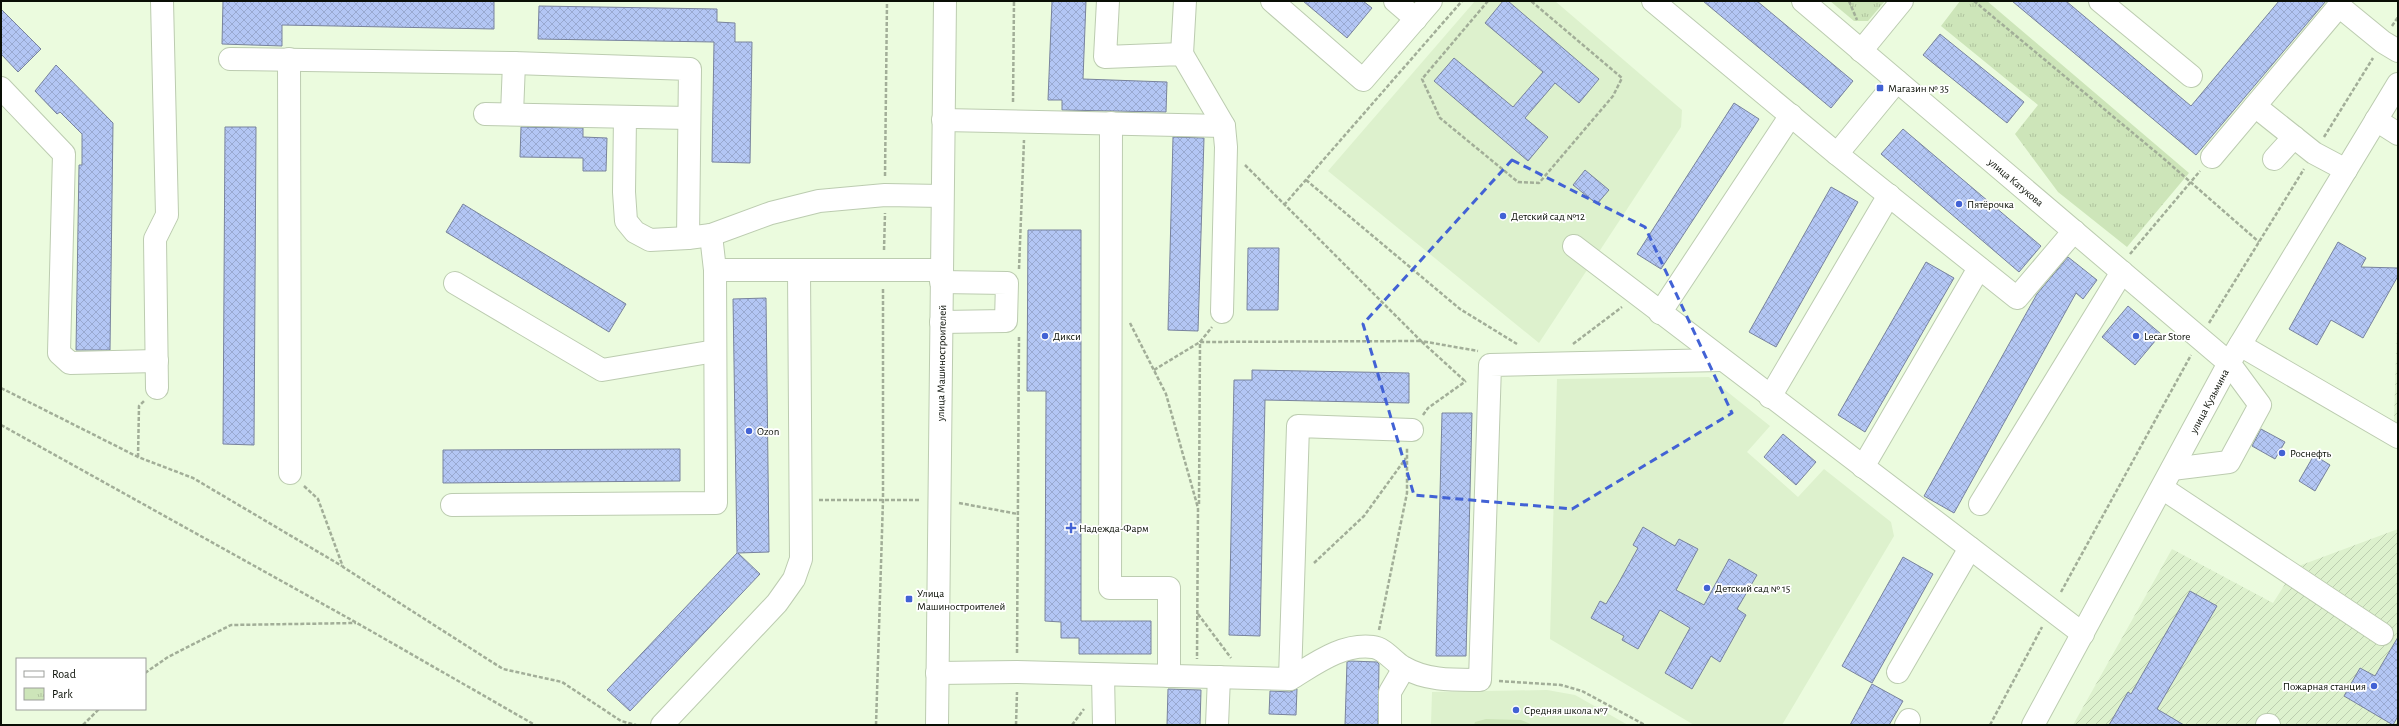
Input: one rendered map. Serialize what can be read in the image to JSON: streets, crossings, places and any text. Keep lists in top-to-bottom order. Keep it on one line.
{"streets":{"main road":["улица Катукова","улица Машиностроителей","улица Кузьмина"]},"crossings":[["улица Катукова","улица Кузьмина"]],"places":{"transit":["Магазин № 35","Улица Машиностроителей"],"other":["Пятёрочка","Детский сад №12","Дикси","Lecar Store","Ozon","Роснефть","Детский сад № 15","Пожарная станция","Средняя школа №7"],"health":["Надежда-Фарм"]},"legend":["Road","Park"]}
